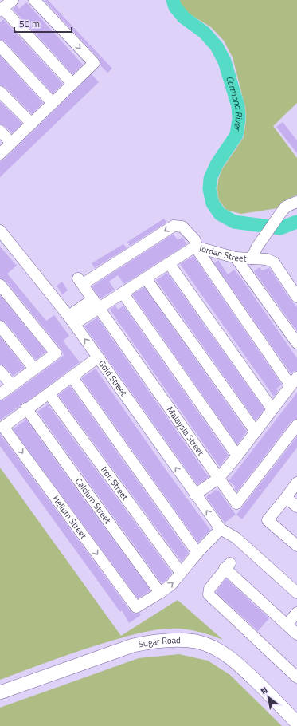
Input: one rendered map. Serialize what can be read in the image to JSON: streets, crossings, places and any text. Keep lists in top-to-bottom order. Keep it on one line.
{"streets":{"main road":["Sugar Road"],"street":["Jordan Street","Gold Street","Malaysia Street","Iron Street","Calcium Street","Helium Street"]},"crossings":[["Jordan Street","Malaysia Street"],["Calcium Street","Helium Street"]],"one_way":["Jordan Street"],"water":["Carmona River"],"scale_bar":"50 m","north":"top left"}
